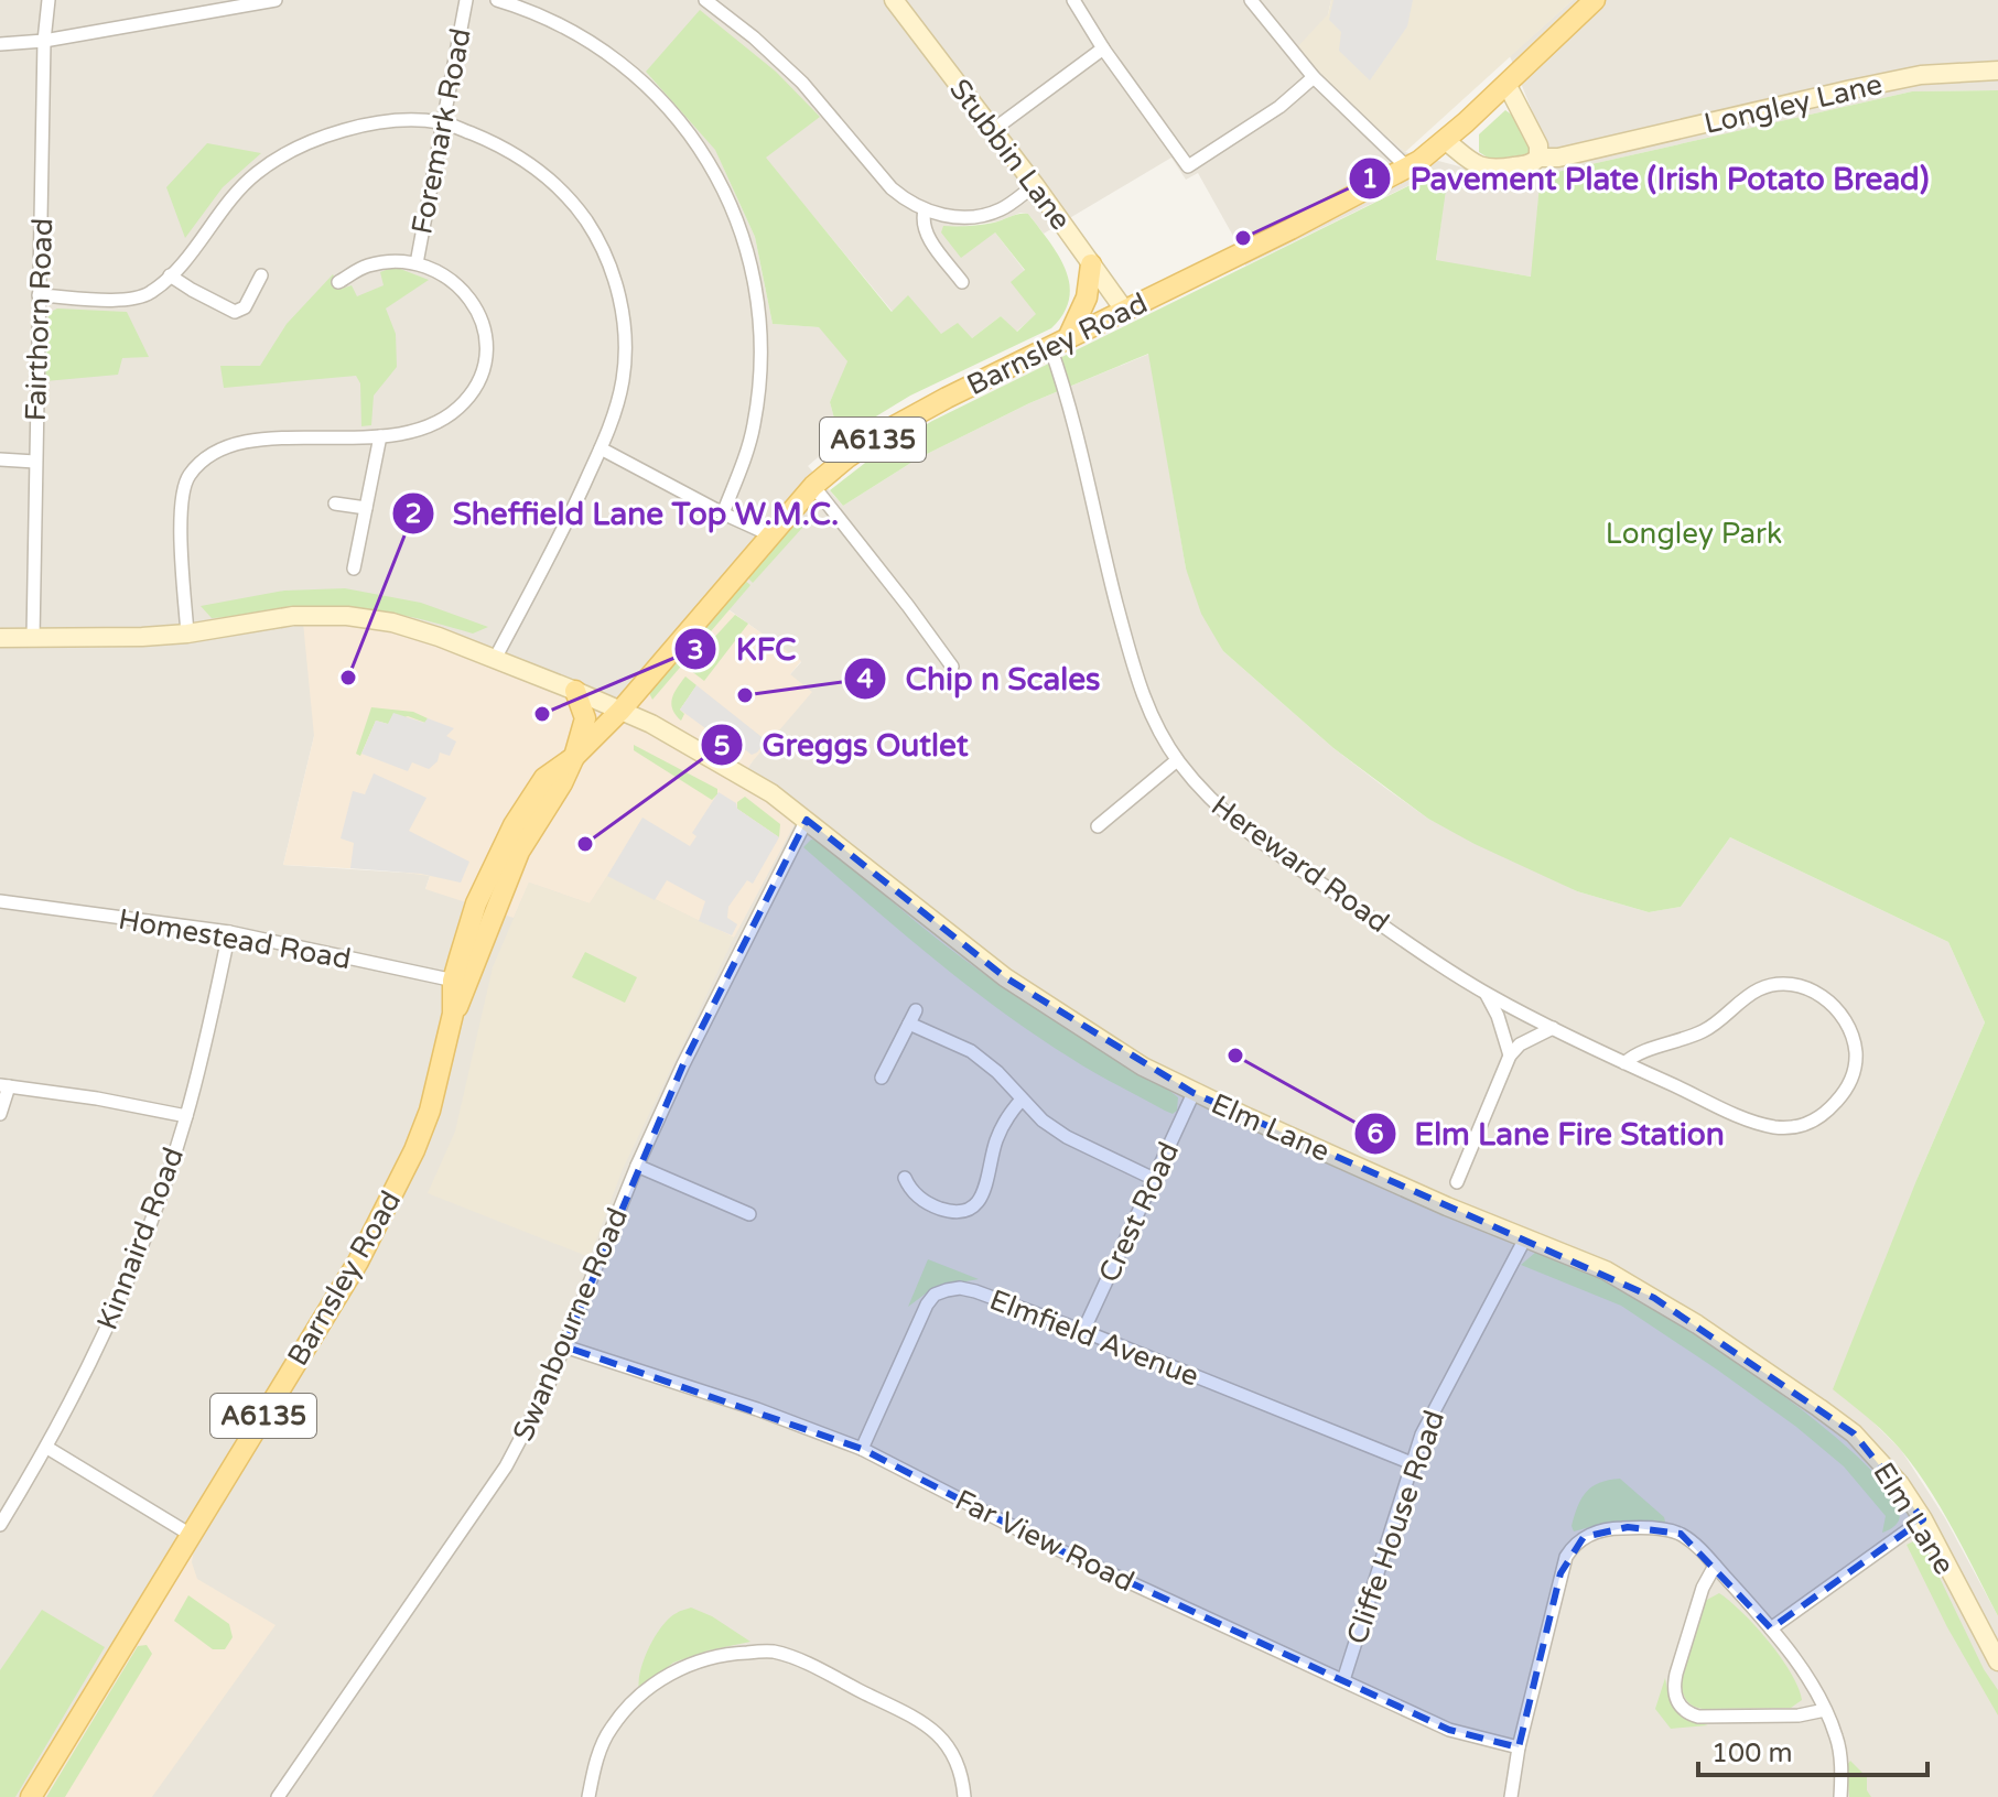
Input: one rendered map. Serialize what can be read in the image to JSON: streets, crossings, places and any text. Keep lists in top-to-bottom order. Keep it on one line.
{"streets":{"main road":["Barnsley Road","A6135"],"street":["Longley Lane","Foremark Road","Stubbin Lane","Fairthorn Road","Hereward Road","Homestead Road","Elm Lane","Crest Road","Kinnaird Road","Swanbourne Road","Elmfield Avenue","Cliffe House Road","Far View Road"]},"crossings":[["Longley Lane","Barnsley Road"],["Stubbin Lane","Barnsley Road"],["Fairthorn Road","Elm Lane"],["Barnsley Road","Hereward Road"],["Barnsley Road","Homestead Road"],["Barnsley Road","Elm Lane"],["Homestead Road","Kinnaird Road"],["Elm Lane","Crest Road"],["Elm Lane","Swanbourne Road"],["Elm Lane","Cliffe House Road"],["Crest Road","Elmfield Avenue"],["Swanbourne Road","Far View Road"],["Elmfield Avenue","Cliffe House Road"],["Elmfield Avenue","Far View Road"],["Cliffe House Road","Far View Road"]],"parks":["Longley Park"],"places":["Pavement Plate (Irish Potato Bread)","Sheffield Lane Top W.M.C.","Chip n Scales","KFC","Greggs Outlet","Elm Lane Fire Station"],"scale_bar":"100 m"}
